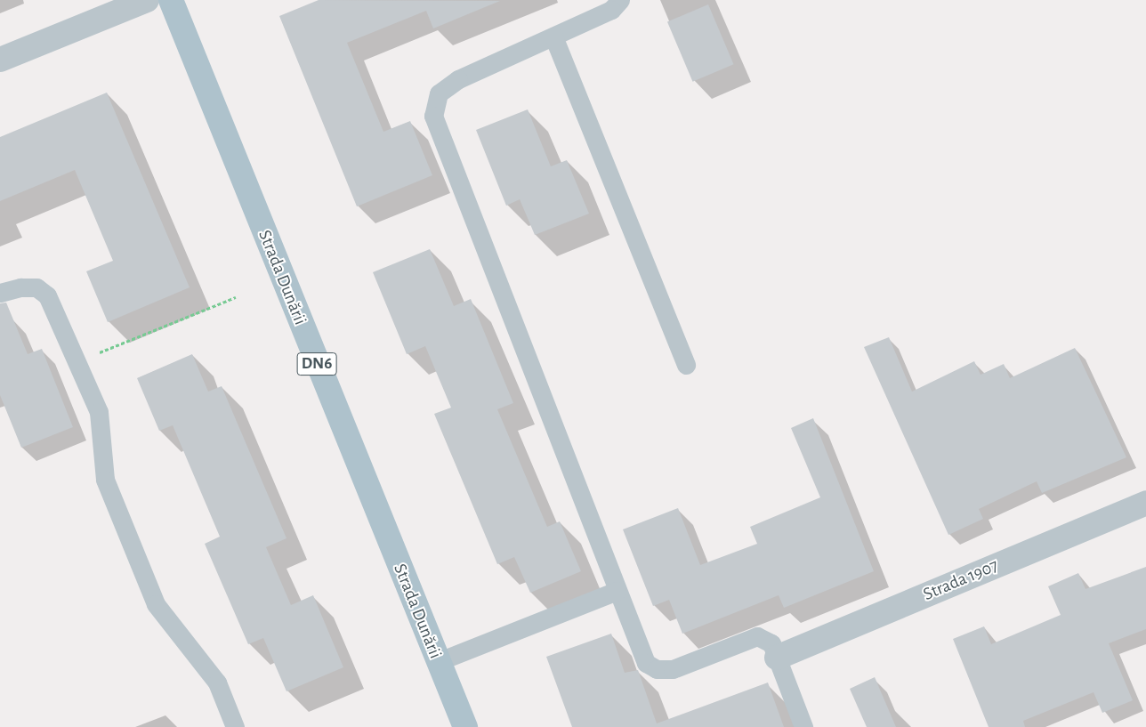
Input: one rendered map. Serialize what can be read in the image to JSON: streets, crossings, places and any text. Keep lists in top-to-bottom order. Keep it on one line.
{"streets":{"main road":["Strada Dunării","DN6"],"street":["Strada 1907"]}}
